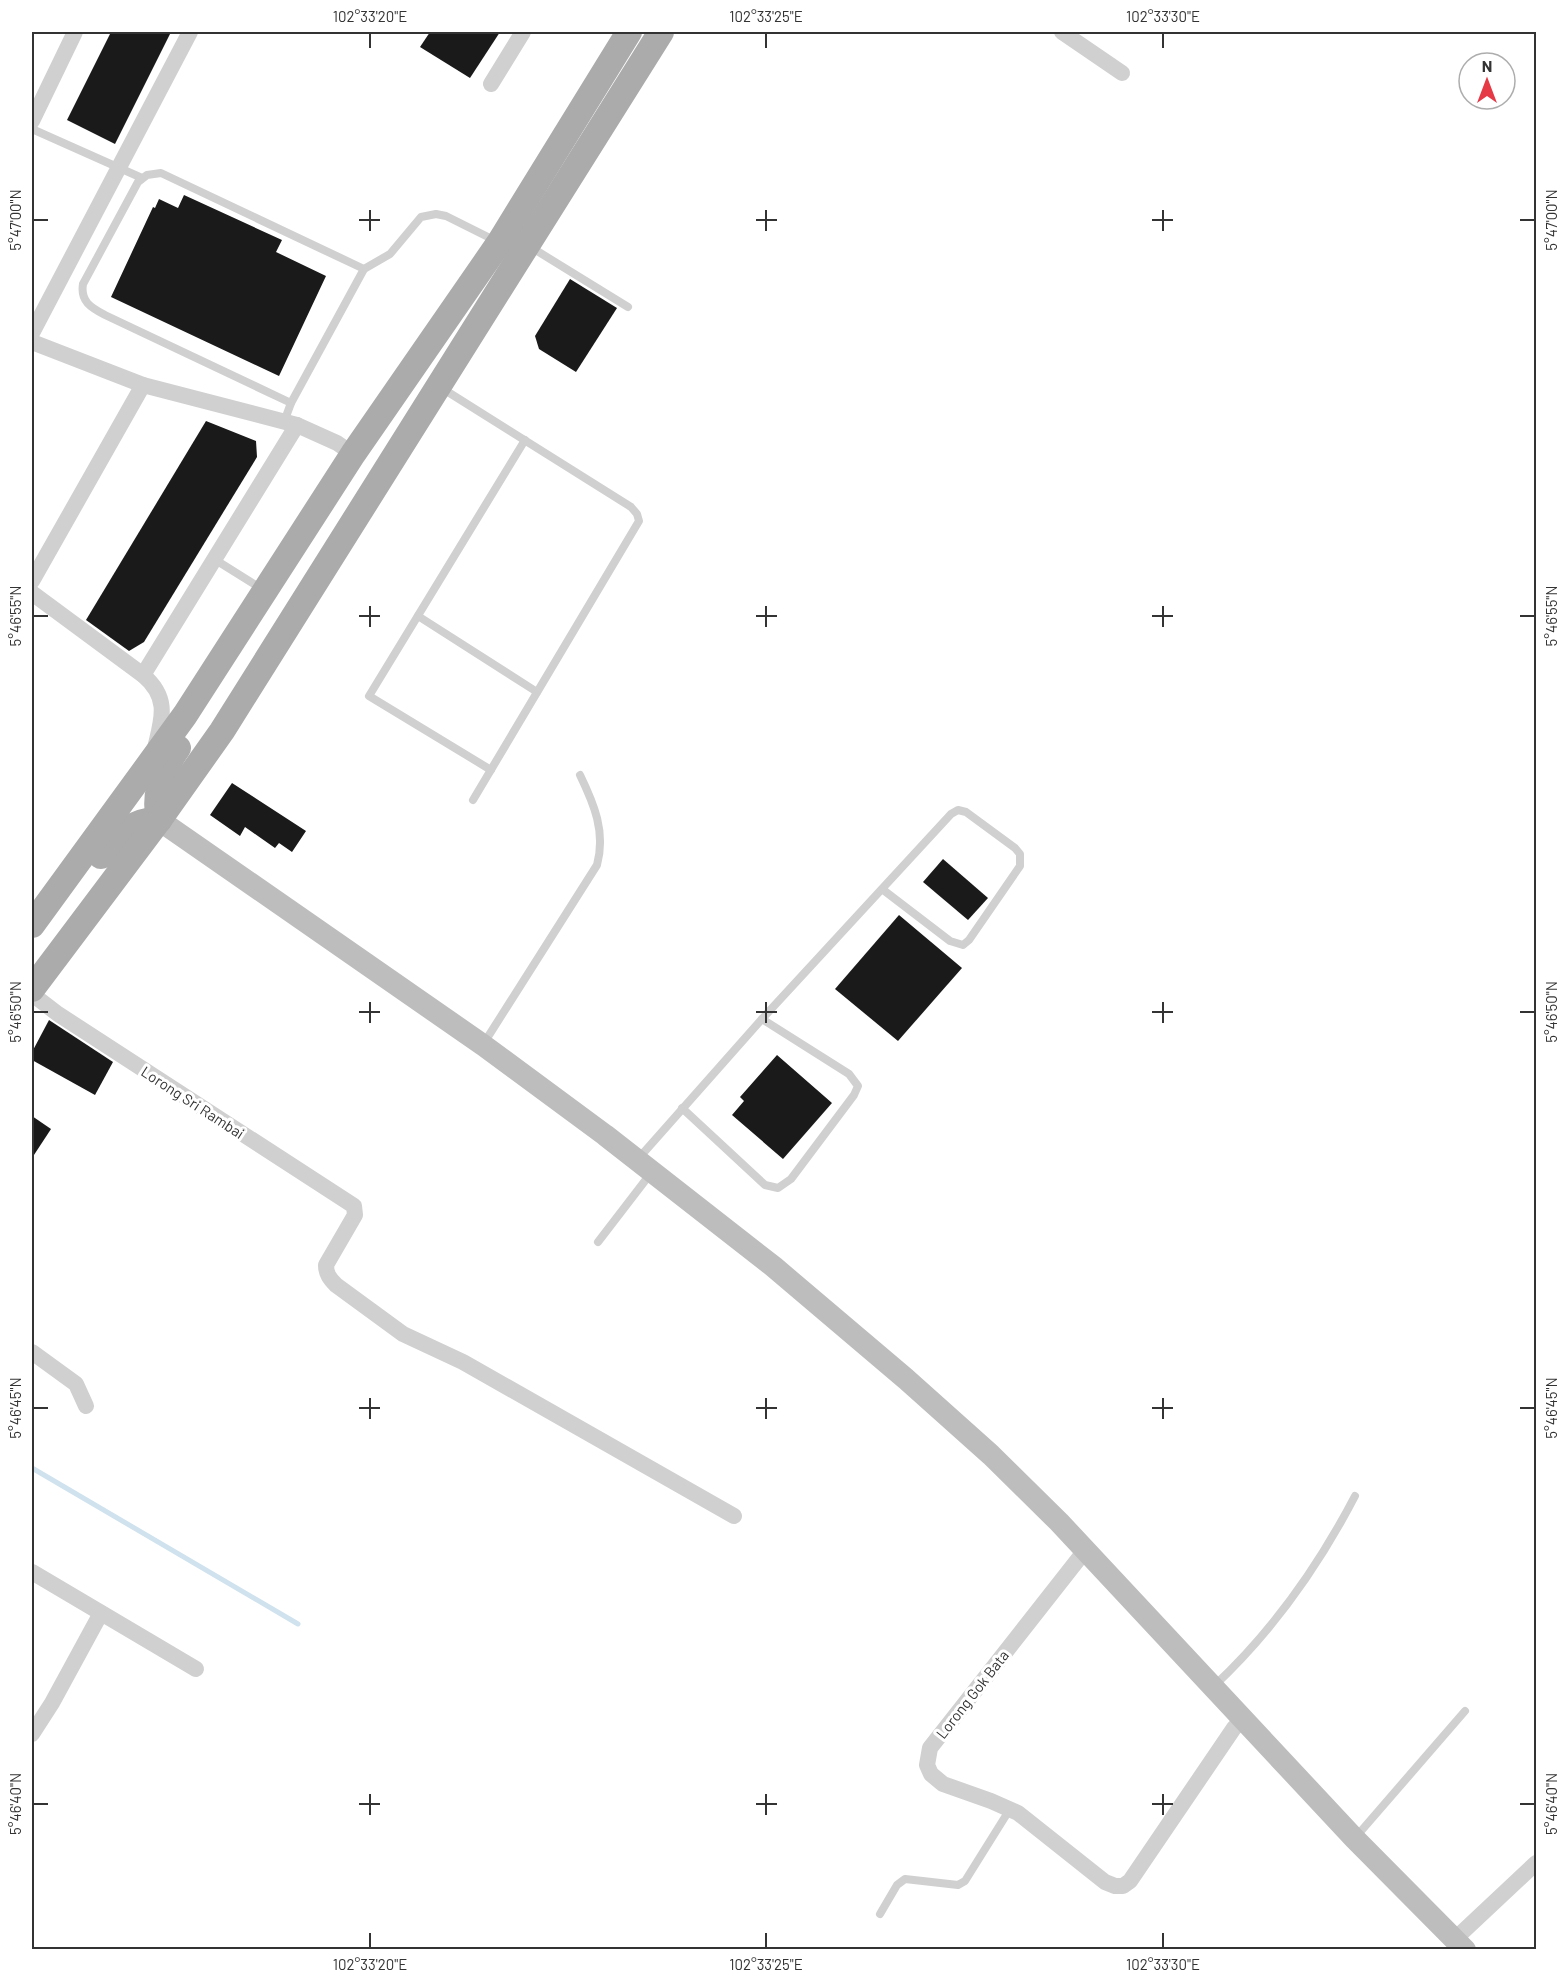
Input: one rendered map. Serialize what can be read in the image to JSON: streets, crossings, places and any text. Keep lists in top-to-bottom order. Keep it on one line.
{"streets":{"street":["Lorong Sri Rambai","Lorong Gok Bata"]},"north":"top","coordinates":["102°33'20\"E","102°33'25\"E","102°33'30\"E","5°47'00\"N","5°46'55\"N","5°46'50\"N","5°46'45\"N","5°46'40\"N"]}
